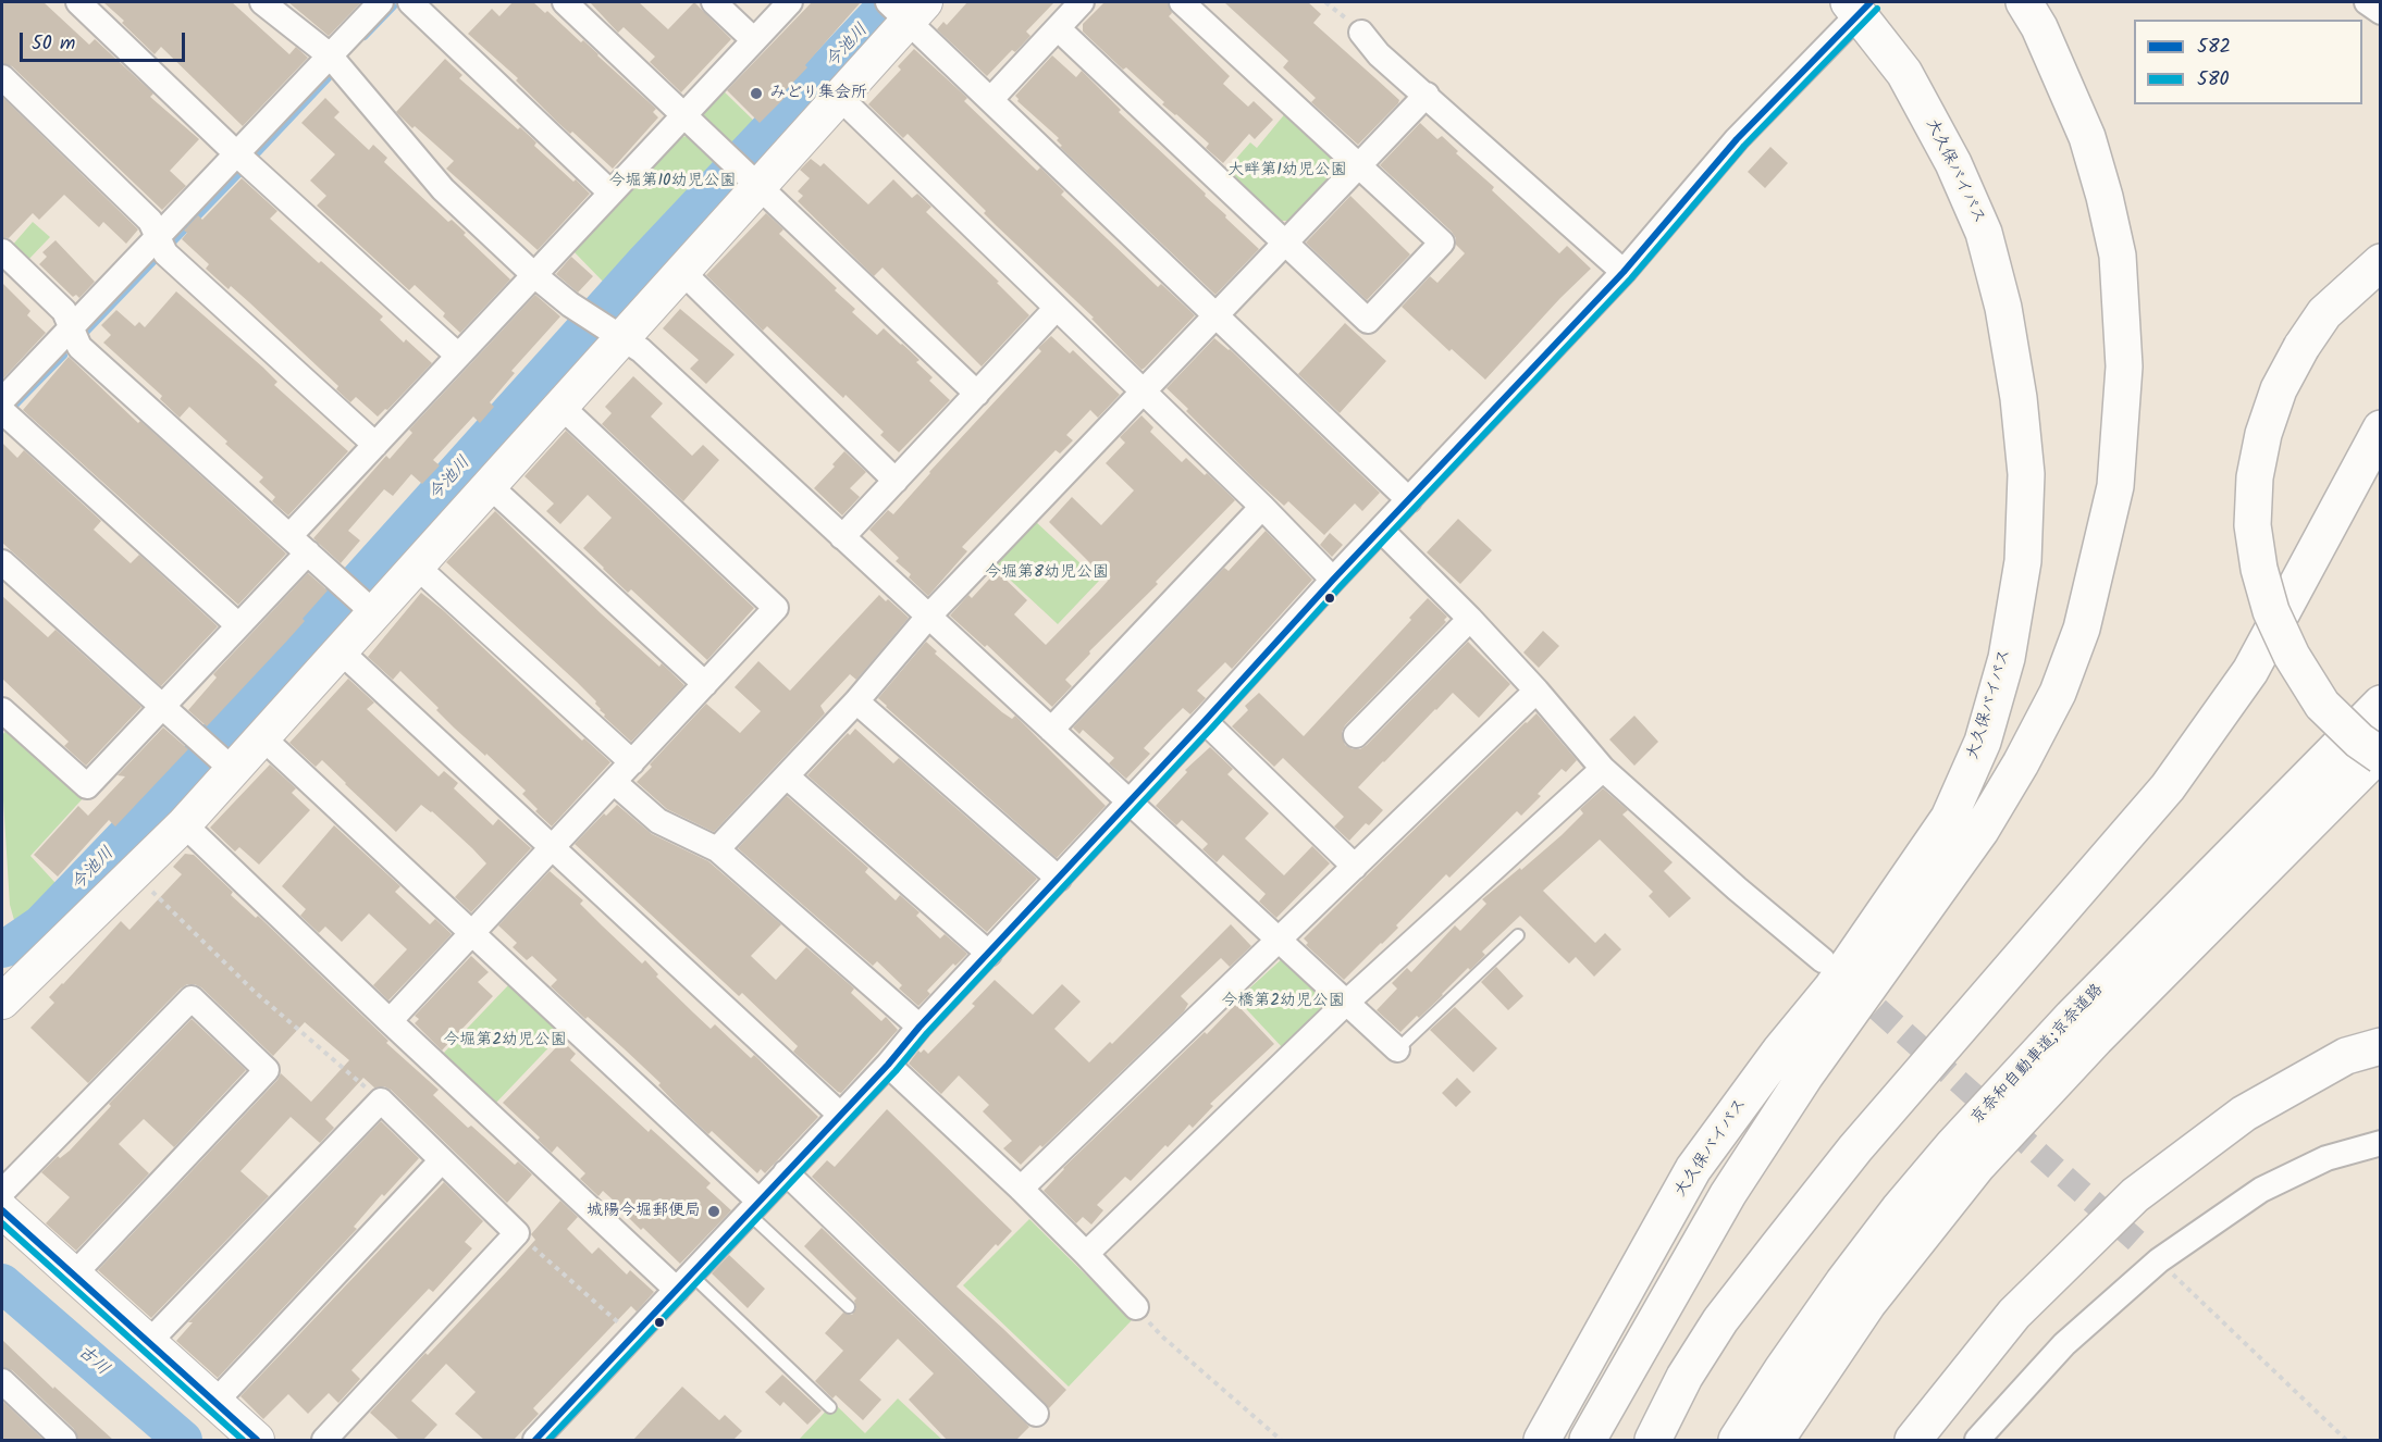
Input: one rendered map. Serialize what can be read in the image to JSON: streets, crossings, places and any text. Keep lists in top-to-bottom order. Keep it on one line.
{"streets":{"highway":["大久保バイパス","京奈和自動車道;京奈道路"]},"water":["今池川","古川"],"parks":["大畔第1幼児公園","今堀第10幼児公園","今堀第8幼児公園","今橋第2幼児公園","今堀第2幼児公園"],"places":["みどり集会所","城陽今堀郵便局"],"lines":["transit line 582","transit line 580"],"legend":["582","580"],"scale_bar":"50 m"}
